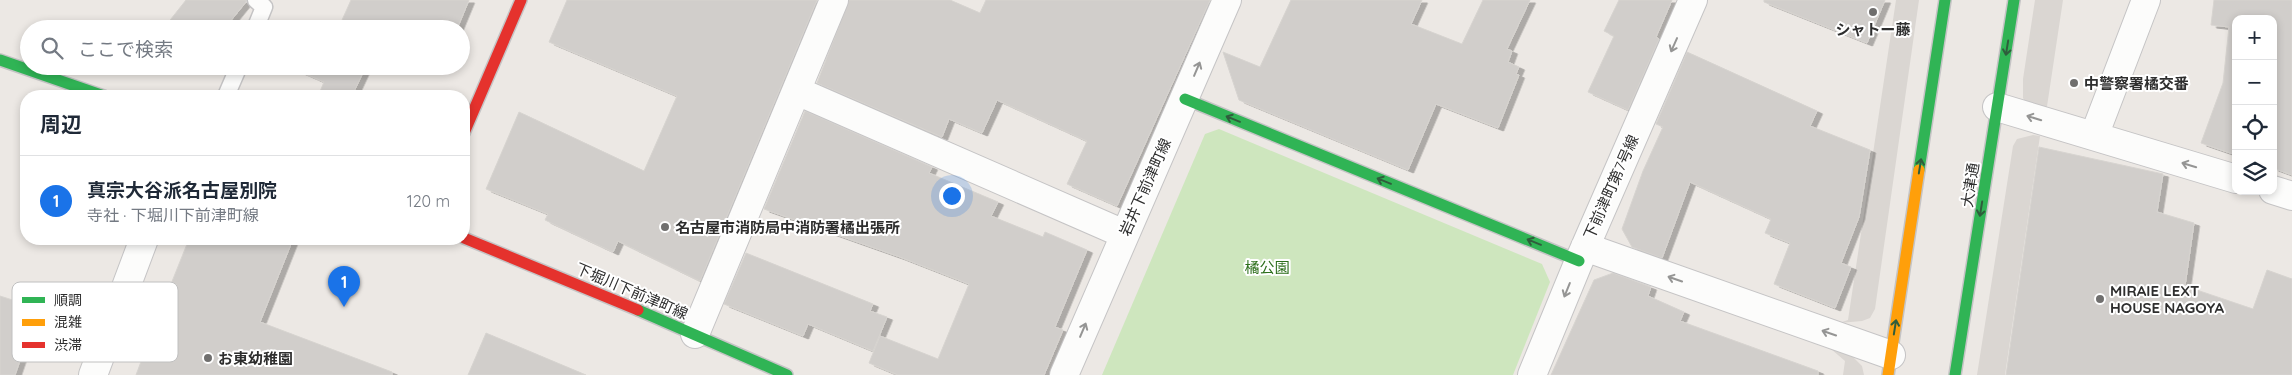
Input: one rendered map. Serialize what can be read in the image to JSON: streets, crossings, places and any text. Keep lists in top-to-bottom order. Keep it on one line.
{"streets":{"street":["大津通","岩井下前津町線","下前津町第7号線","下堀川下前津町線"]},"one_way":["岩井下前津町線","下前津町第7号線"],"parks":["橘公園"],"places":["シャトー藤","中警察署橘交番","名古屋市消防局中消防署橘出張所","MIRAIE LEXT HOUSE NAGOYA","お東幼稚園"],"legend":["順調","混雑","渋滞"],"page":{"map_buttons":["+","−"],"search":"ここで検索","heading":"周辺","list":[{"mark":"1","name":"真宗大谷派名古屋別院","note":"寺社 · 下堀川下前津町線","value":"120 m"}],"pins":"1"}}
